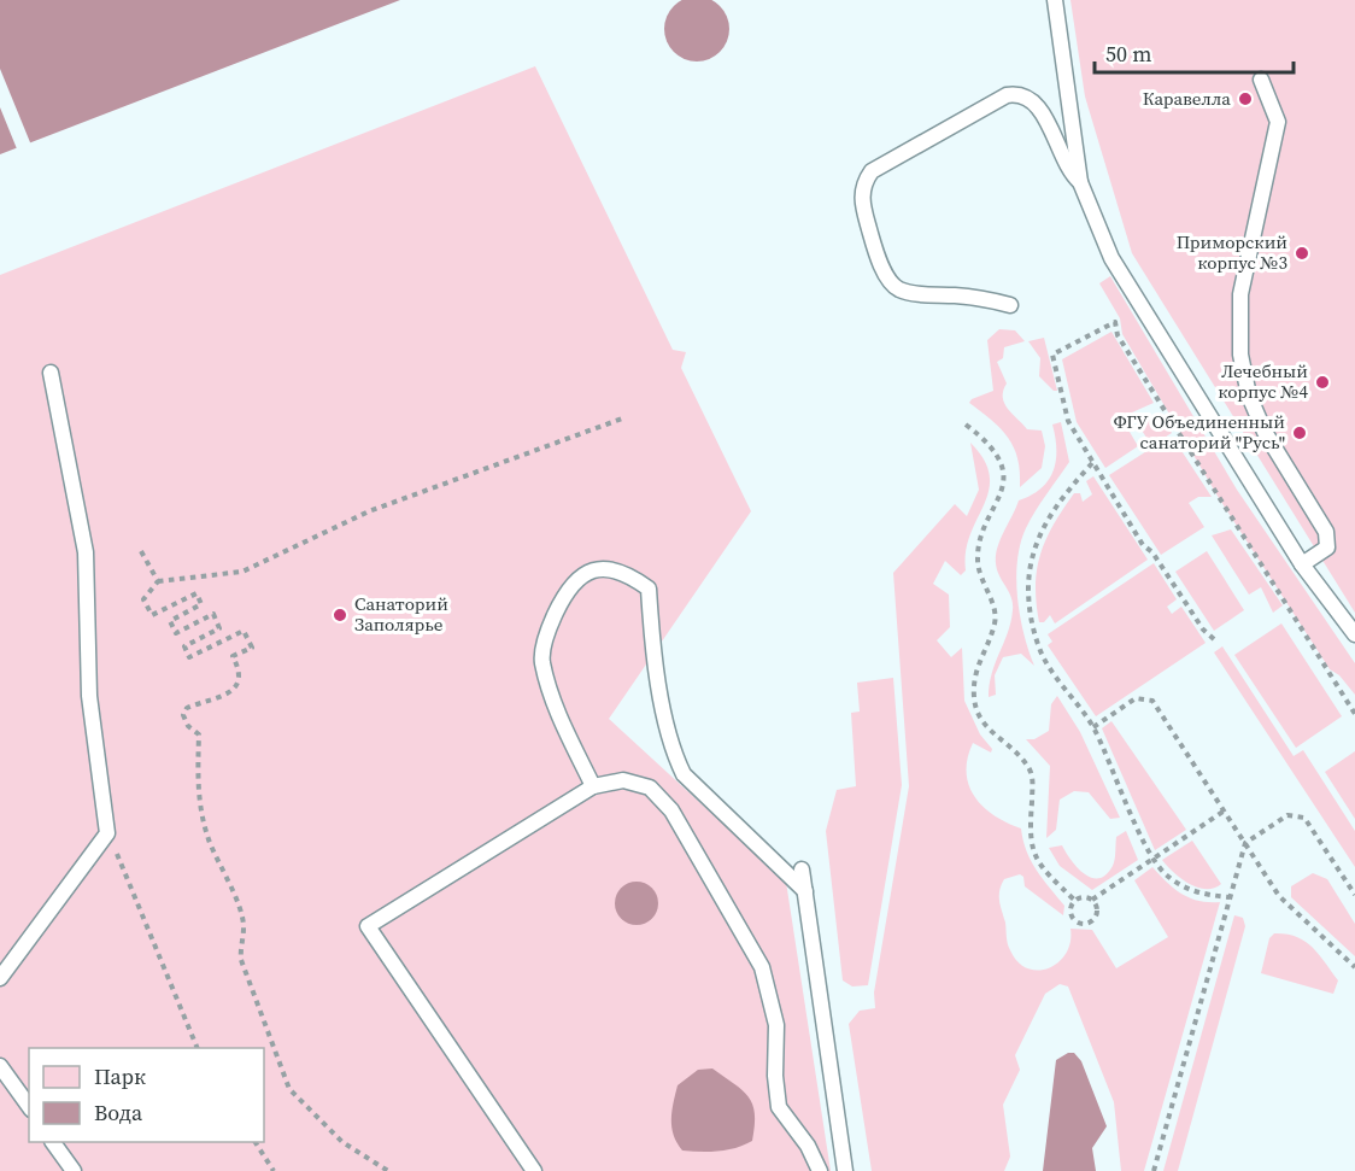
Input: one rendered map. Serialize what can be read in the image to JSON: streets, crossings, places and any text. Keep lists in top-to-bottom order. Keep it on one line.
{"places":["Каравелла","Приморский корпус №3","Лечебный корпус №4","ФГУ Объединенный санаторий \"Русь\"","Санаторий Заполярье"],"legend":["Парк","Вода"],"scale_bar":"50 m"}
